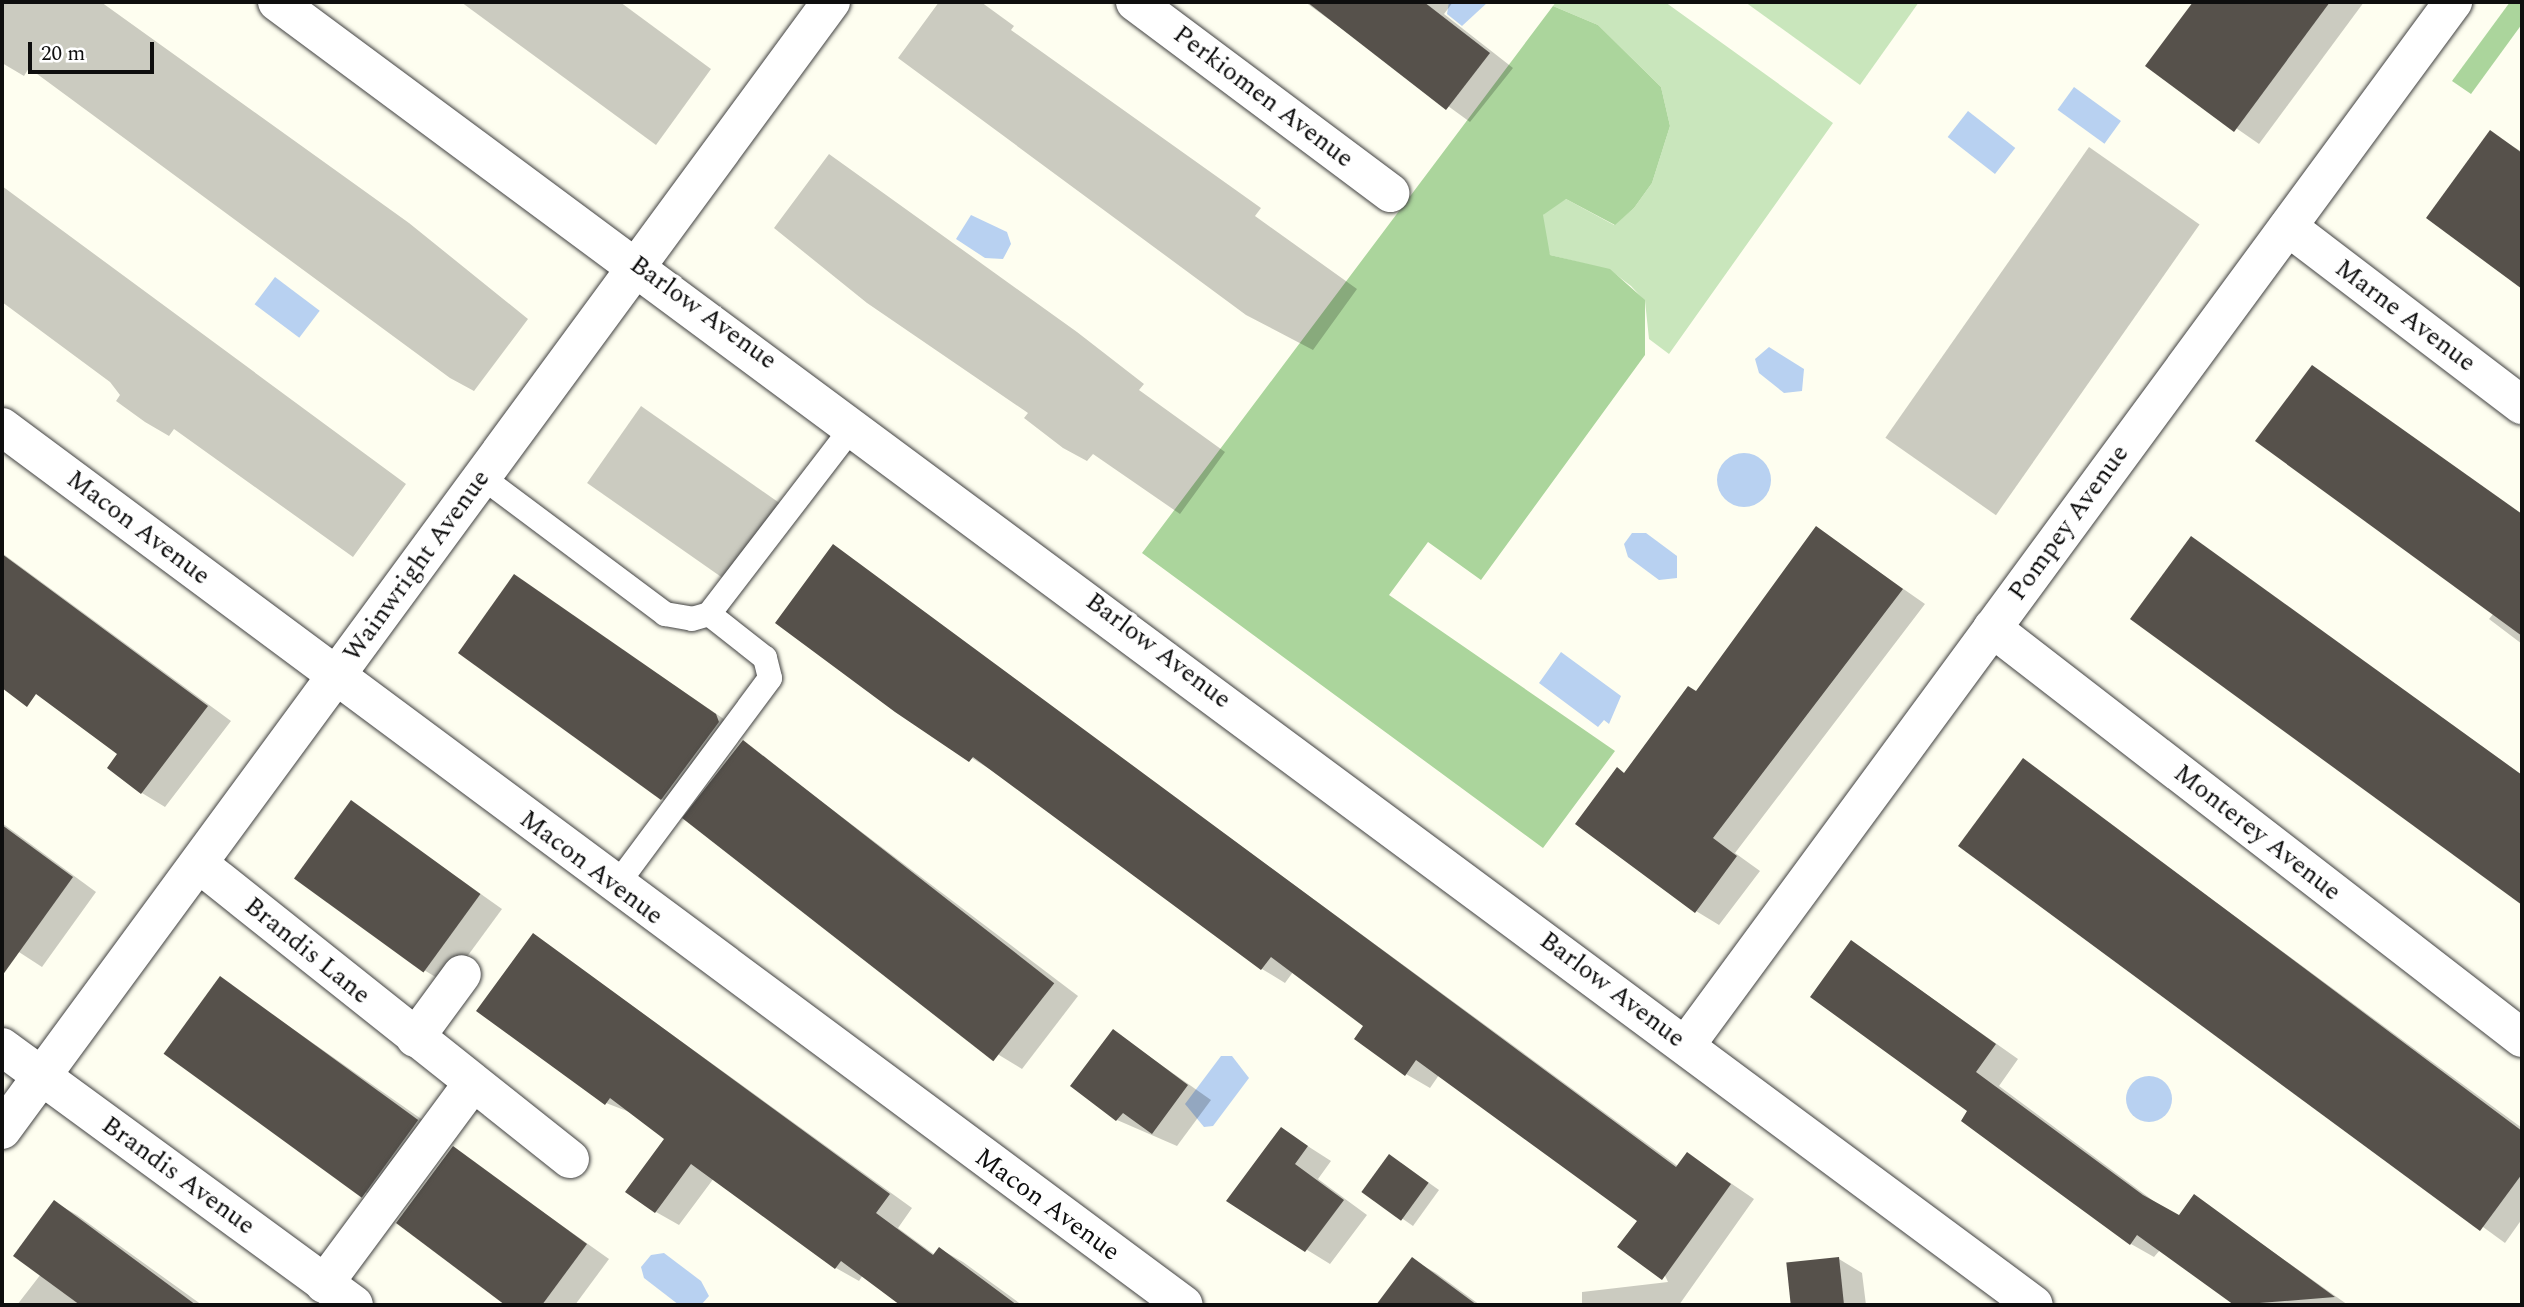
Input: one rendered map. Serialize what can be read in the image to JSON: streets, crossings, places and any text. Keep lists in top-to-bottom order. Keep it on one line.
{"streets":{"street":["Perkiomen Avenue","Barlow Avenue","Marne Avenue","Pompey Avenue","Macon Avenue","Wainwright Avenue","Monterey Avenue","Brandis Lane","Brandis Avenue"]},"crossings":[["Barlow Avenue","Pompey Avenue"],["Barlow Avenue","Wainwright Avenue"],["Marne Avenue","Pompey Avenue"],["Pompey Avenue","Monterey Avenue"],["Macon Avenue","Wainwright Avenue"],["Wainwright Avenue","Brandis Lane"],["Wainwright Avenue","Brandis Avenue"]],"scale_bar":"20 m"}
